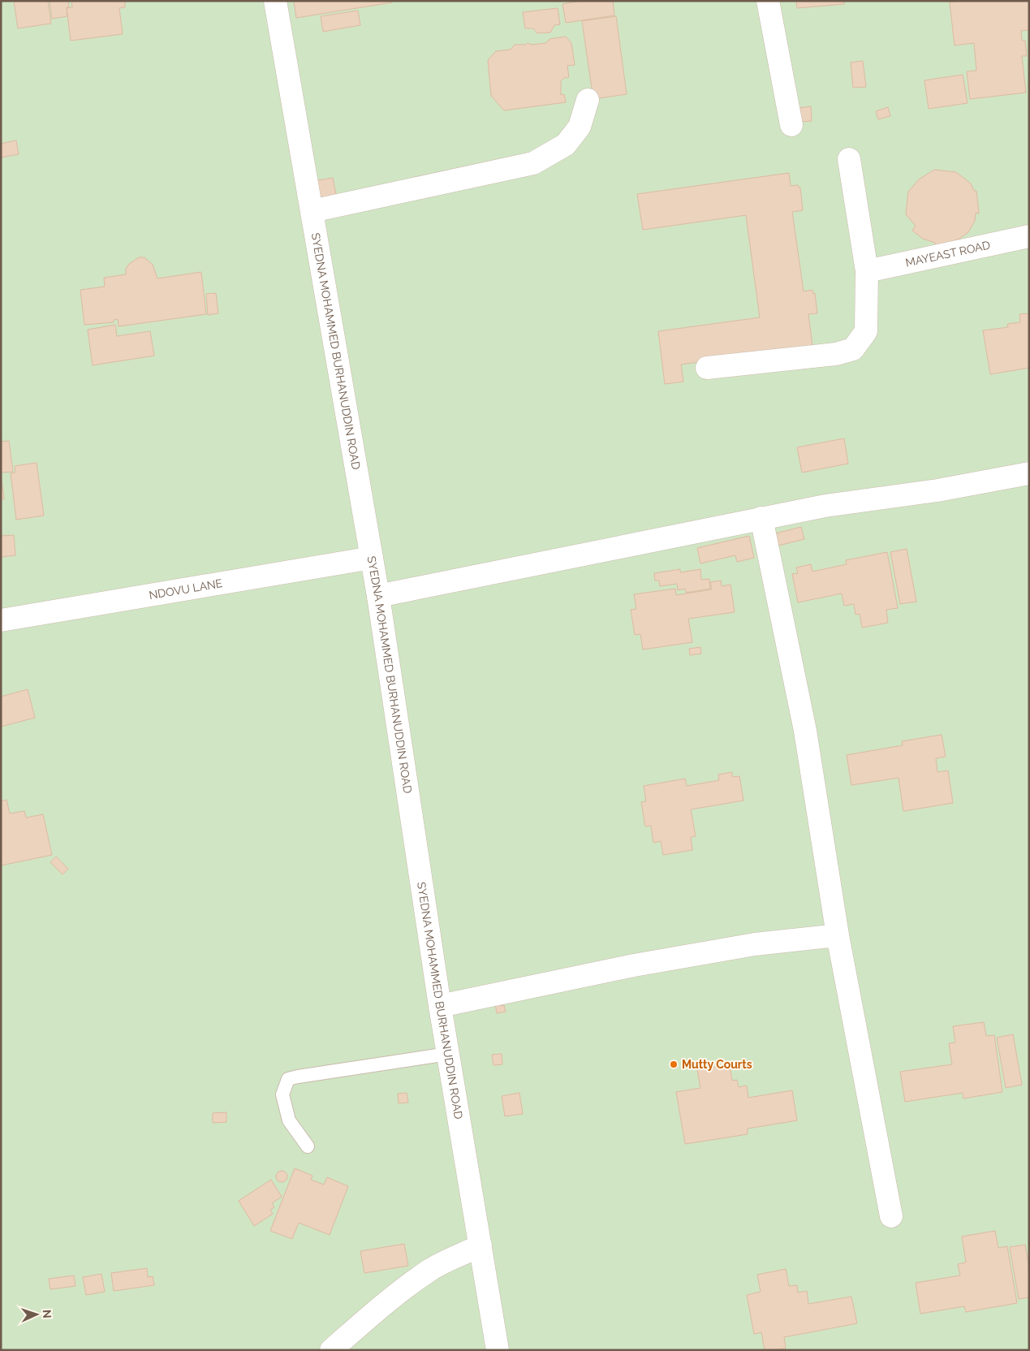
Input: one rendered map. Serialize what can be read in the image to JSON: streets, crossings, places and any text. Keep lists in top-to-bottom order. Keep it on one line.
{"streets":{"street":["MAYEAST ROAD","SYEDNA MOHAMMED BURHANUDDIN ROAD","NDOVU LANE"]},"crossings":[["SYEDNA MOHAMMED BURHANUDDIN ROAD","NDOVU LANE"]],"places":["Mutty Courts"],"north":"right"}
